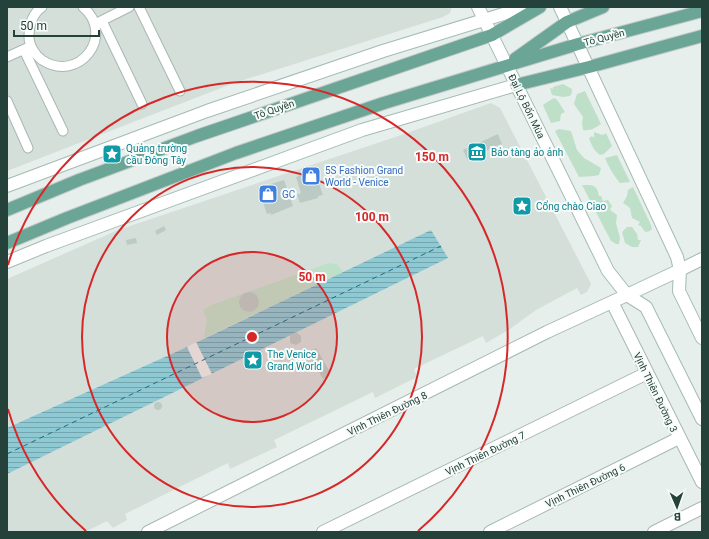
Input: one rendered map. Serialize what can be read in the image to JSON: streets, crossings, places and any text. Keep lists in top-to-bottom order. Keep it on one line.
{"streets":{"main road":["Tô Quyền","Đại Lộ Bốn Mùa","Vịnh Thiên Đường 3","Vịnh Thiên Đường 8","Vịnh Thiên Đường 7","Vịnh Thiên Đường 6"]},"crossings":[["Tô Quyền","Đại Lộ Bốn Mùa"],["Đại Lộ Bốn Mùa","Vịnh Thiên Đường 8"],["Vịnh Thiên Đường 3","Vịnh Thiên Đường 8"],["Vịnh Thiên Đường 3","Vịnh Thiên Đường 7"],["Vịnh Thiên Đường 3","Vịnh Thiên Đường 6"]],"places":{"museum":["Bảo tàng ảo ảnh"],"place":["Quảng trường cầu Đông Tây","Cổng chào Ciao","The Venice Grand World"],"shop":["5S Fashion Grand World - Venice","GC"]},"scale_bar":"50 m","north":"bottom","rings":["150 m","100 m","50 m"]}
